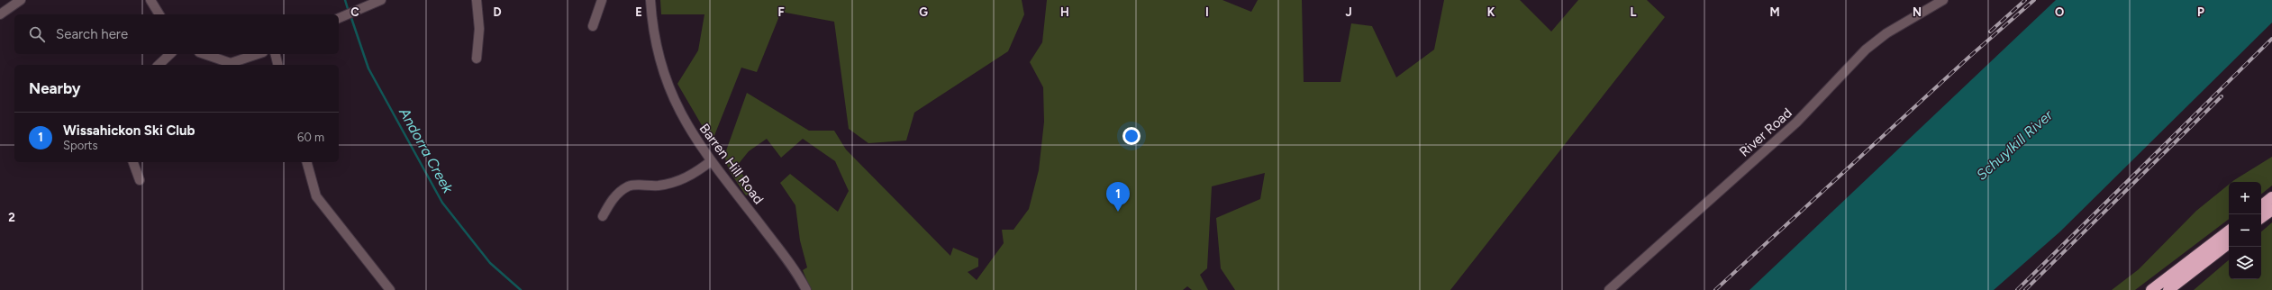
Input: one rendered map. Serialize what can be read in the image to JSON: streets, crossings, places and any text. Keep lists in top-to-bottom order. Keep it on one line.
{"streets":{"street":["River Road","Barren Hill Road"]},"water":["Schuylkill River","Andorra Creek"],"page":{"search":"Search here","heading":"Nearby","list":[{"mark":"1","name":"Wissahickon Ski Club","note":"Sports","value":"60 m"}],"map_buttons":["+","−"],"pins":"1"},"grid":{"columns":["C","D","E","F","G","H","I","J","K","L","M","N","O","P"],"rows":["2"]}}
